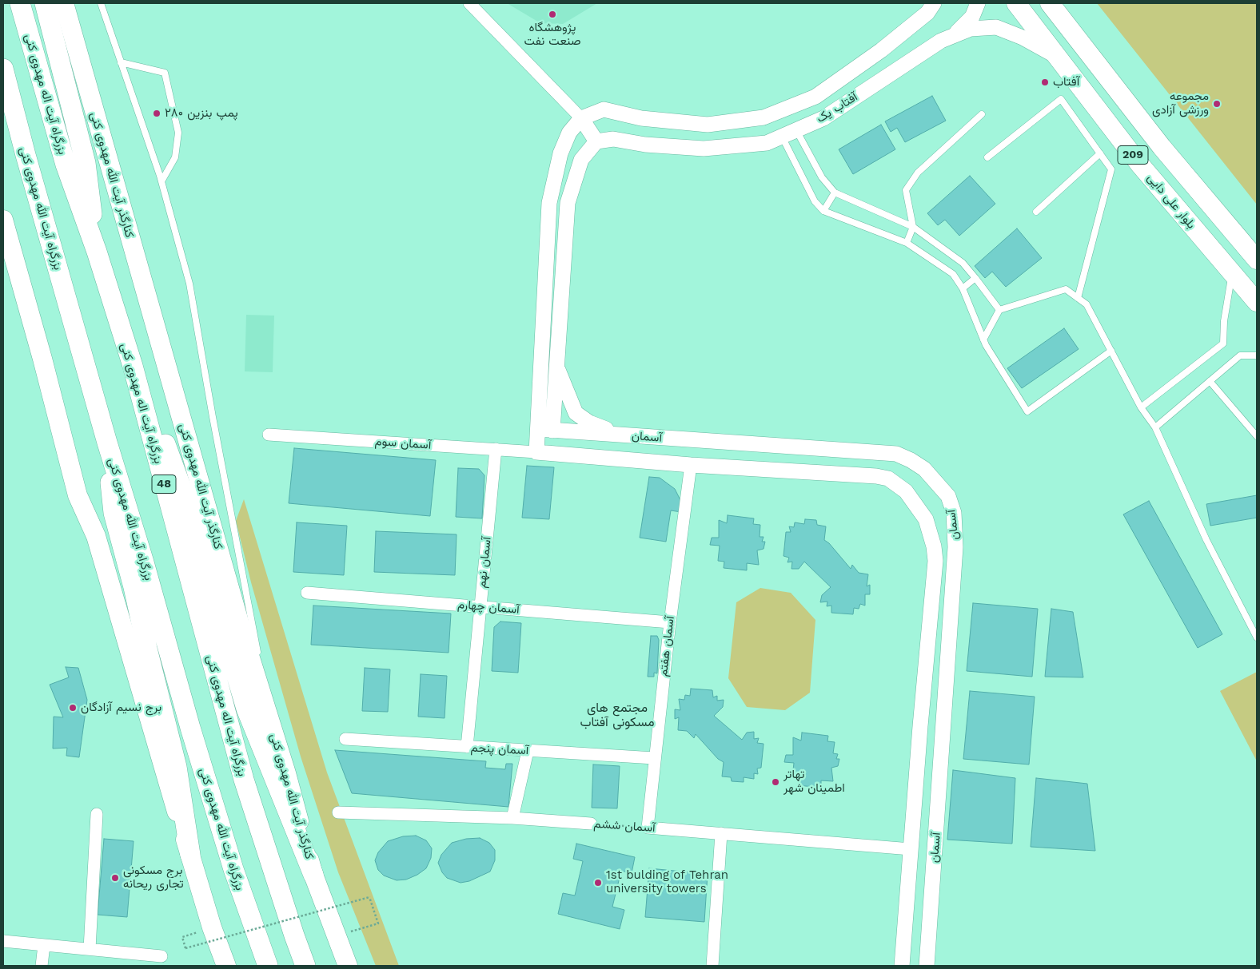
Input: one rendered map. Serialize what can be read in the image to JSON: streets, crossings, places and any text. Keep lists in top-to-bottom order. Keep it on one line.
{"streets":{"highway":["بزرگراه آیت اله مهدوی کنی","بزرگراه آیت الله مهدوی کنی","48"],"main road":["209","کنارگذر آیت الله مهدوی کنی","بلوار علی دایی"],"street":["آفتاب یک","آسمان","آسمان سوم","آسمان نهم","آسمان چهارم","آسمان هفتم","آسمان پنجم","آسمان ششم"]},"crossings":[["آفتاب یک","بلوار علی دایی"],["آسمان","آسمان سوم"],["آسمان","آسمان هفتم"],["آسمان","آسمان ششم"],["آسمان سوم","آسمان نهم"],["آسمان نهم","آسمان چهارم"],["آسمان نهم","آسمان پنجم"],["آسمان چهارم","آسمان هفتم"],["آسمان هفتم","آسمان پنجم"],["آسمان هفتم","آسمان ششم"]],"districts":["مجتمع های مسکونی آفتاب"],"places":["پژوهشگاه صنعت نفت","آفتاب","مجموعه ورزشی آزادی","پمپ بنزین ۲۸۰","برج نسیم آزادگان","تهاتر اطمینان شهر","برج مسکونی تجاری ریحانه","1st bulding of Tehran university towers"]}
